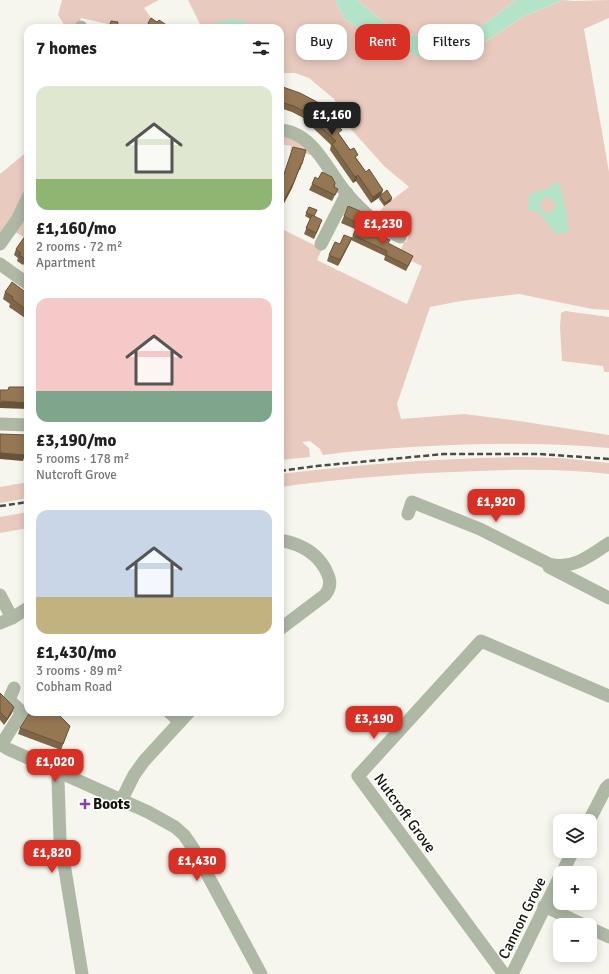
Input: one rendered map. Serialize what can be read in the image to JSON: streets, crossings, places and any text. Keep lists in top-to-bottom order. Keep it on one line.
{"streets":{"street":["Nutcroft Grove","Cannon Grove"]},"places":{"health":["Boots"]},"page":{"chip":["Buy","Rent","Filters"],"heading":"7 homes","list":[{"name":"£1,160/mo","note":"2 rooms · 72 m² · Apartment"},{"name":"£3,190/mo","note":"5 rooms · 178 m² · Nutcroft Grove"},{"name":"£1,430/mo","note":"3 rooms · 89 m² · Cobham Road"}],"price":["£1,160","£1,230","£1,920","£3,190","£1,020","£1,820","£1,430"],"map_buttons":["+","−"]}}
